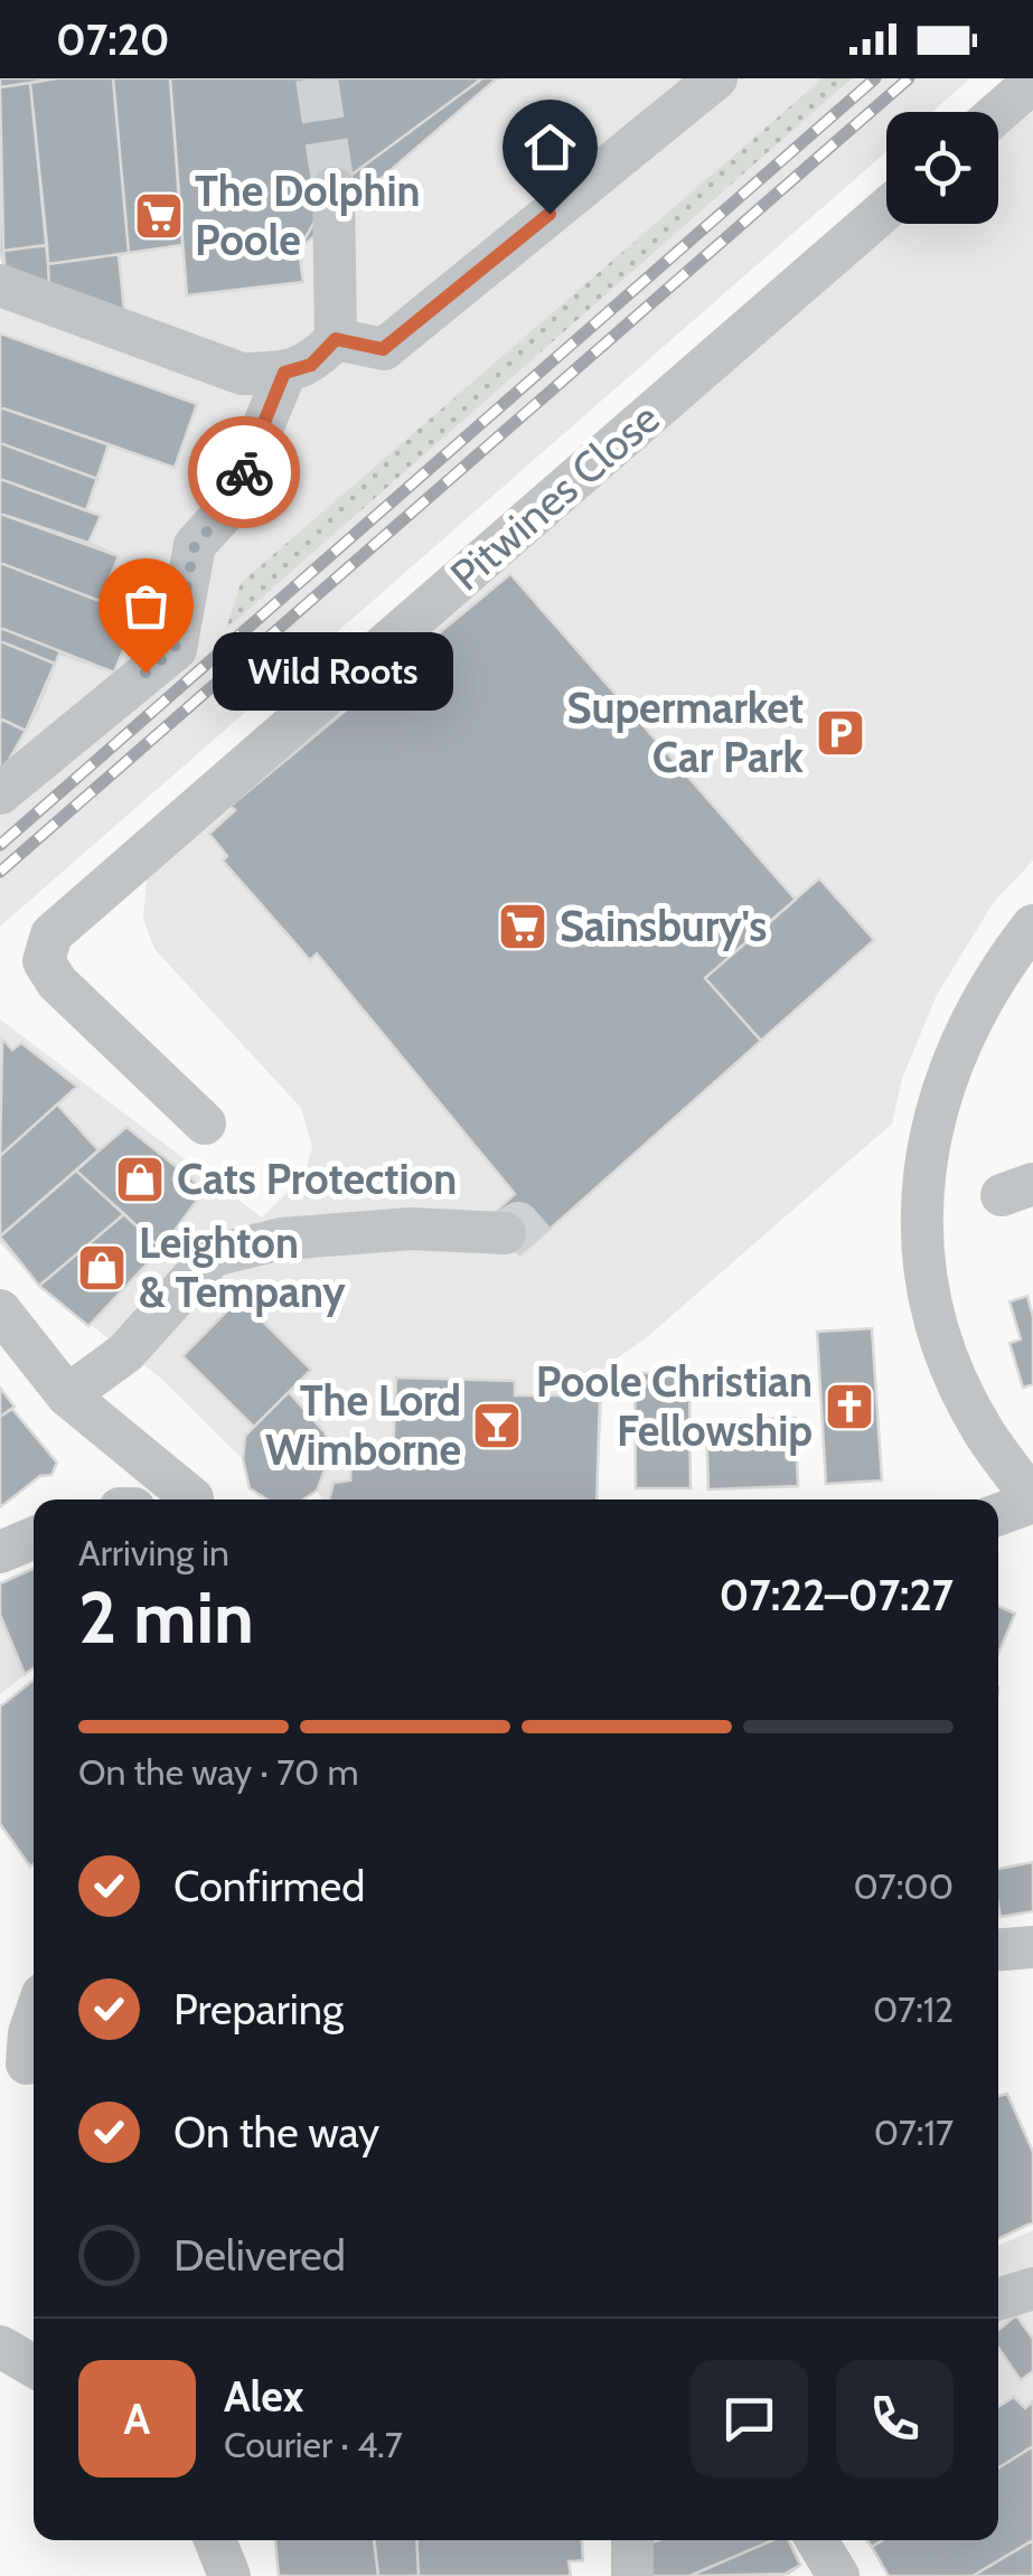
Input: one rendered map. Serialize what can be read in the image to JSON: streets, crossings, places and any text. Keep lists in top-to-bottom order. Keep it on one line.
{"streets":{"street":["Pitwines Close"]},"places":{"supermarket":["The Dolphin Poole","Sainsbury's"],"other":["Wild Roots"],"parking":["Supermarket Car Park"],"shop":["Cats Protection","Leighton & Tempany"],"church":["Poole Christian Fellowship"],"bar":["The Lord Wimborne"]},"page":{"status":"07:20","bubble":"Wild Roots","heading":["2 min","Arriving in","07:22–07:27"],"panel":["Alex","Courier · 4.7"],"bar":"On the way · 70 m","list":[["Confirmed","07:00"],["Preparing","07:12"],["On the way","07:17"],"Delivered"],"round":"A"}}
